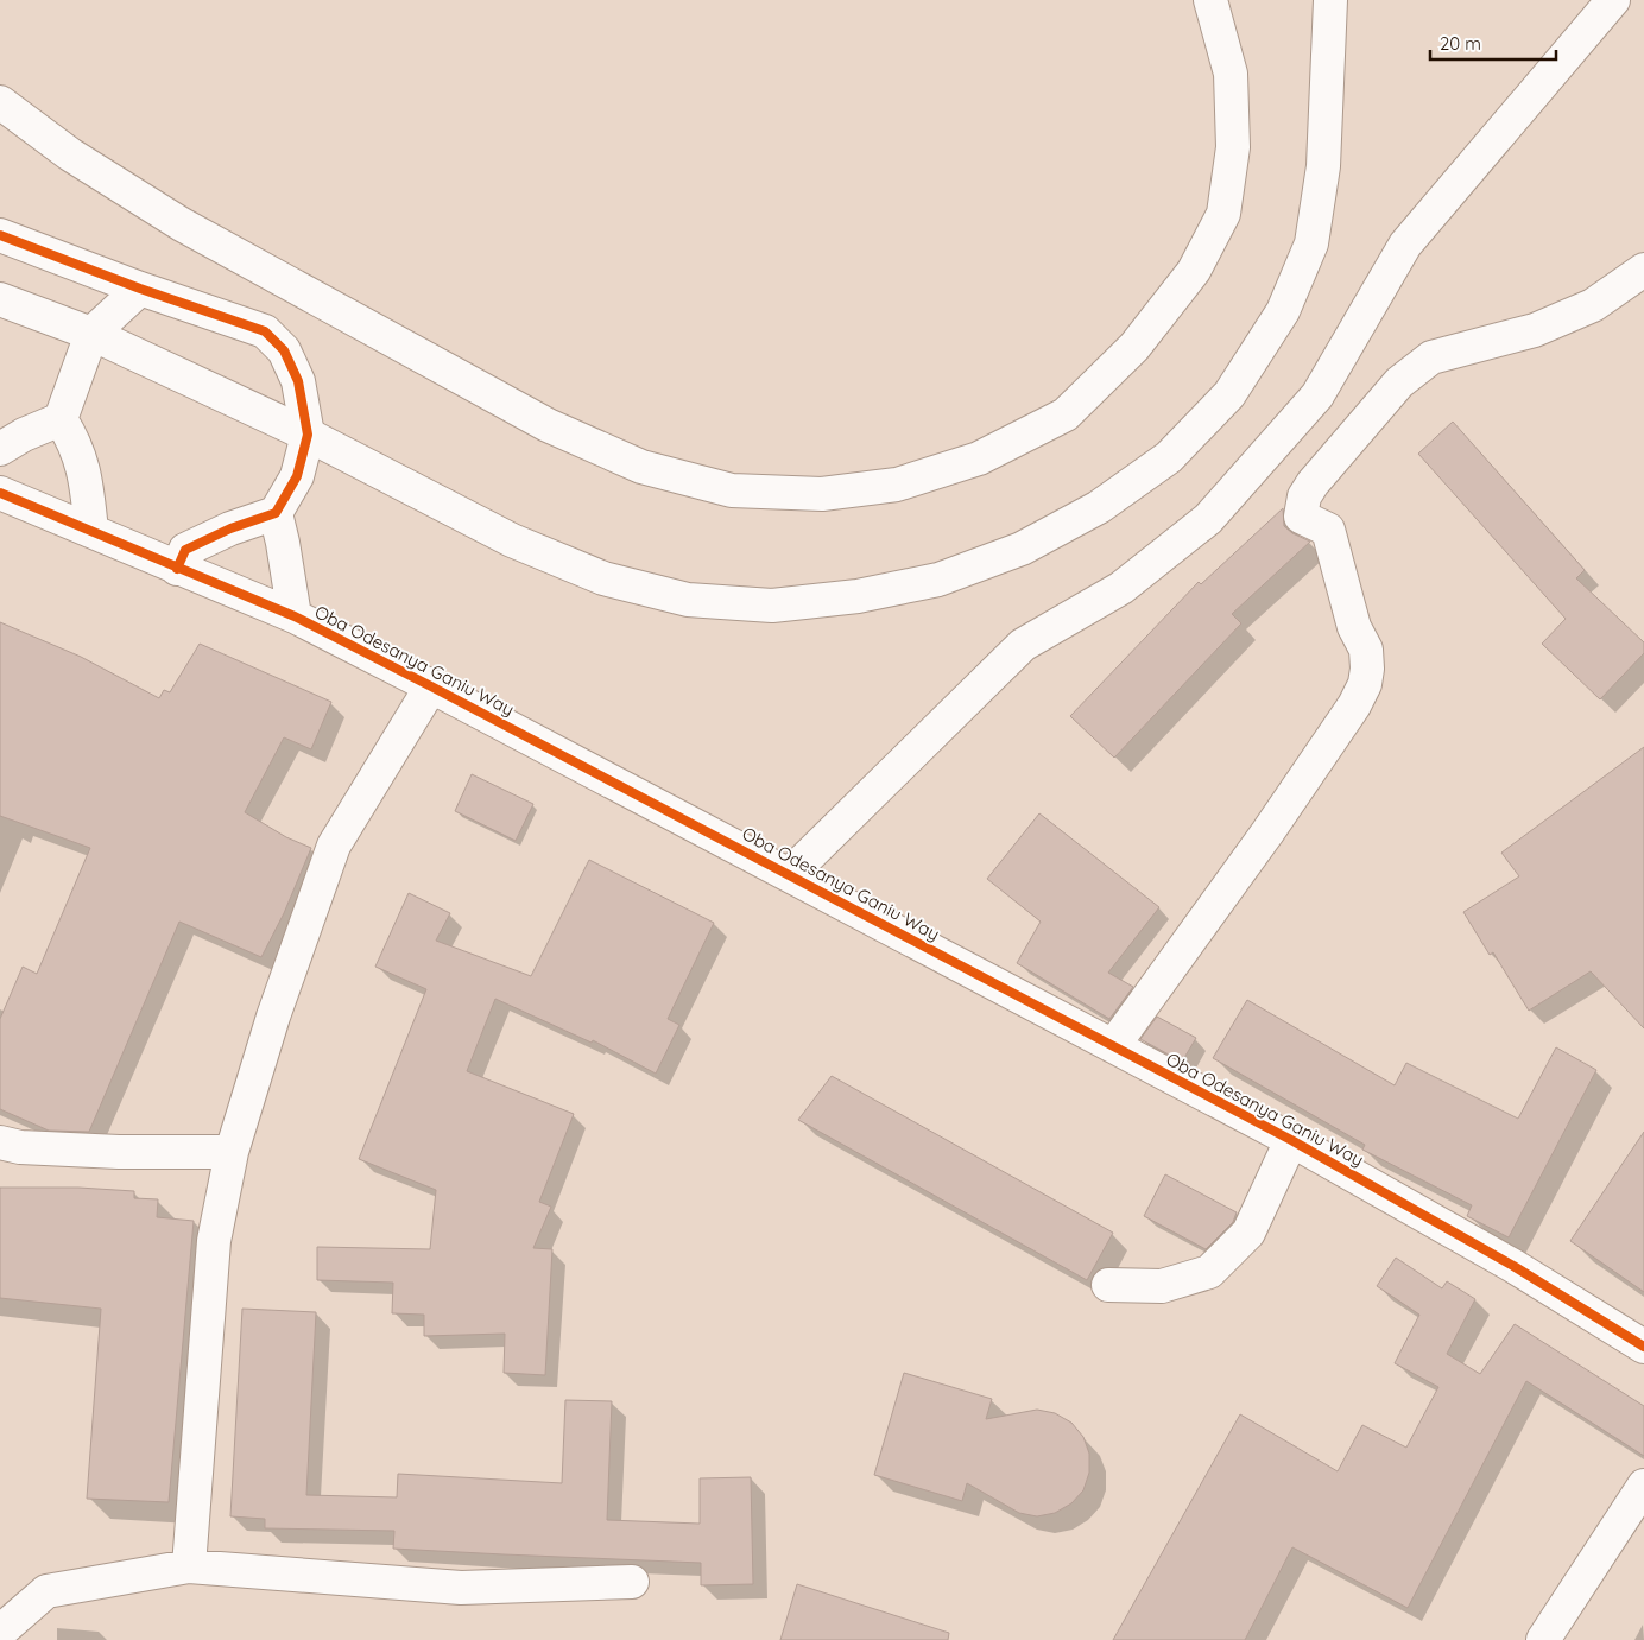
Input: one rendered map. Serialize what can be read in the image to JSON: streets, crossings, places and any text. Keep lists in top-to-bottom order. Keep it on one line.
{"streets":{"main road":["Oba Odesanya Ganiu Way"]},"scale_bar":"20 m"}
